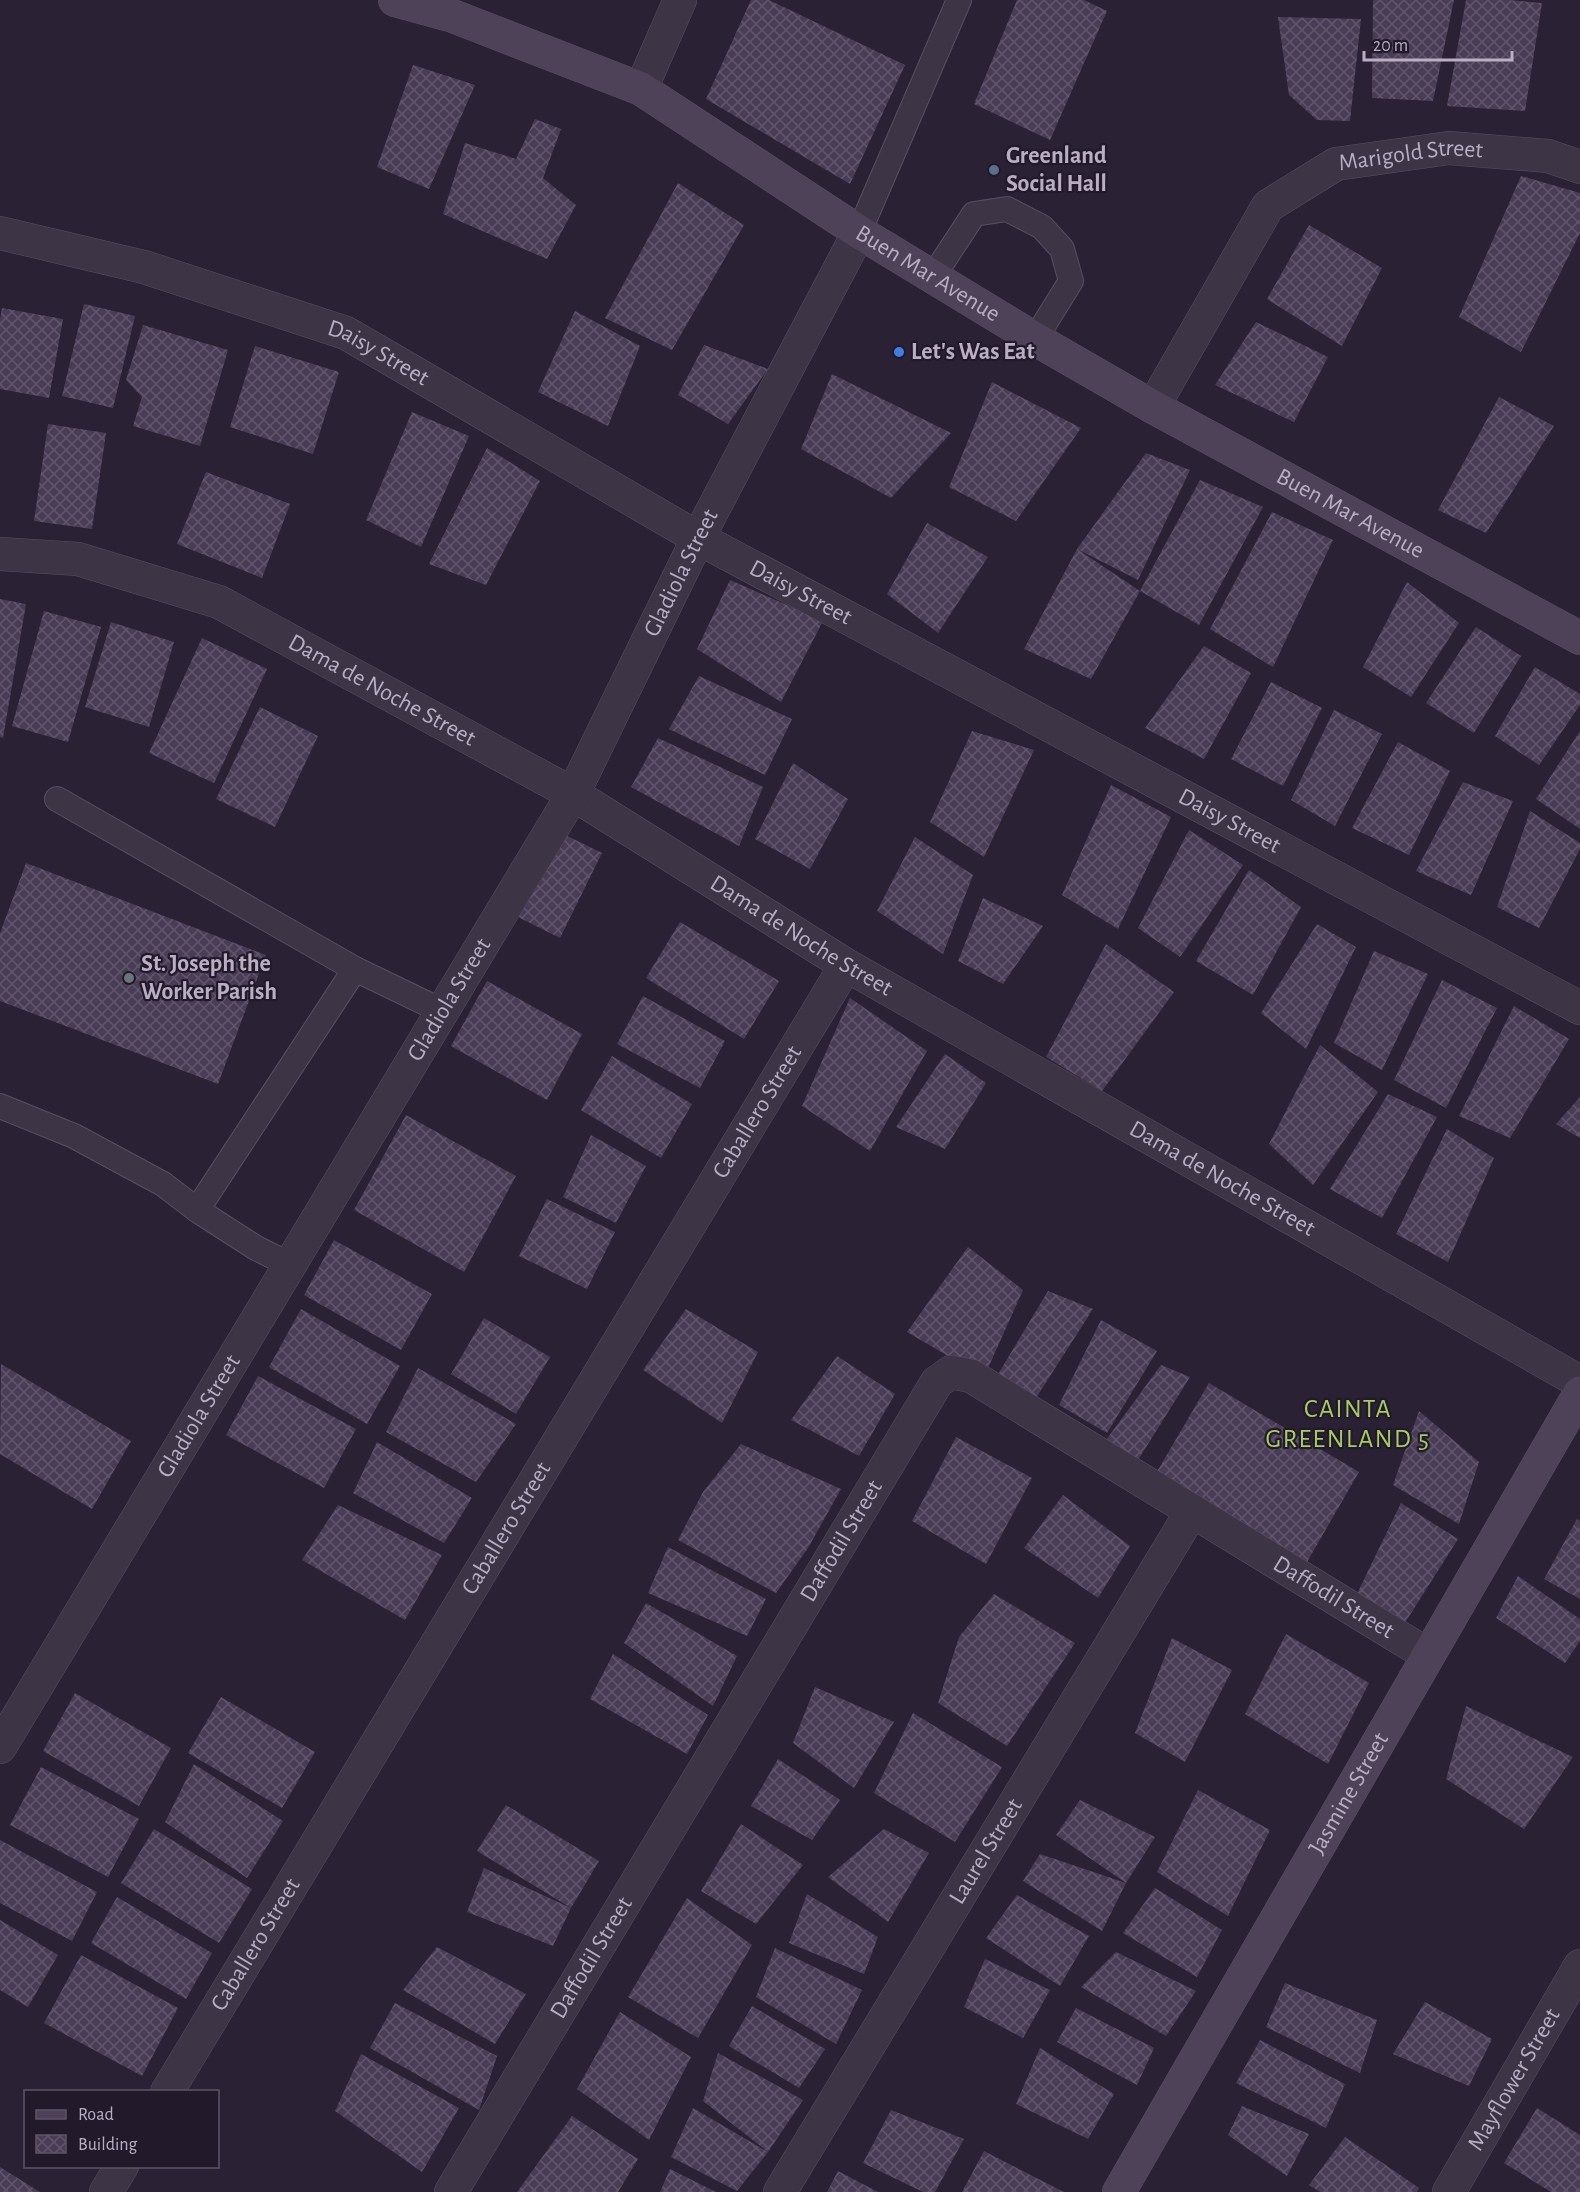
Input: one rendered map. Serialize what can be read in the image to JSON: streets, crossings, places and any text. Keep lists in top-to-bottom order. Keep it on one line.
{"streets":{"street":["Marigold Street","Buen Mar Avenue","Daisy Street","Gladiola Street","Dama de Noche Street","Caballero Street","Daffodil Street","Jasmine Street","Laurel Street","Mayflower Street"]},"crossings":[["Marigold Street","Buen Mar Avenue"],["Buen Mar Avenue","Gladiola Street"],["Daisy Street","Gladiola Street"],["Gladiola Street","Dama de Noche Street"],["Dama de Noche Street","Caballero Street"],["Daffodil Street","Jasmine Street"],["Daffodil Street","Laurel Street"]],"districts":["CAINTA GREENLAND 5"],"places":["Greenland Social Hall","Let's Was Eat","St. Joseph the Worker Parish"],"legend":["Road","Building"],"scale_bar":"20 m"}
